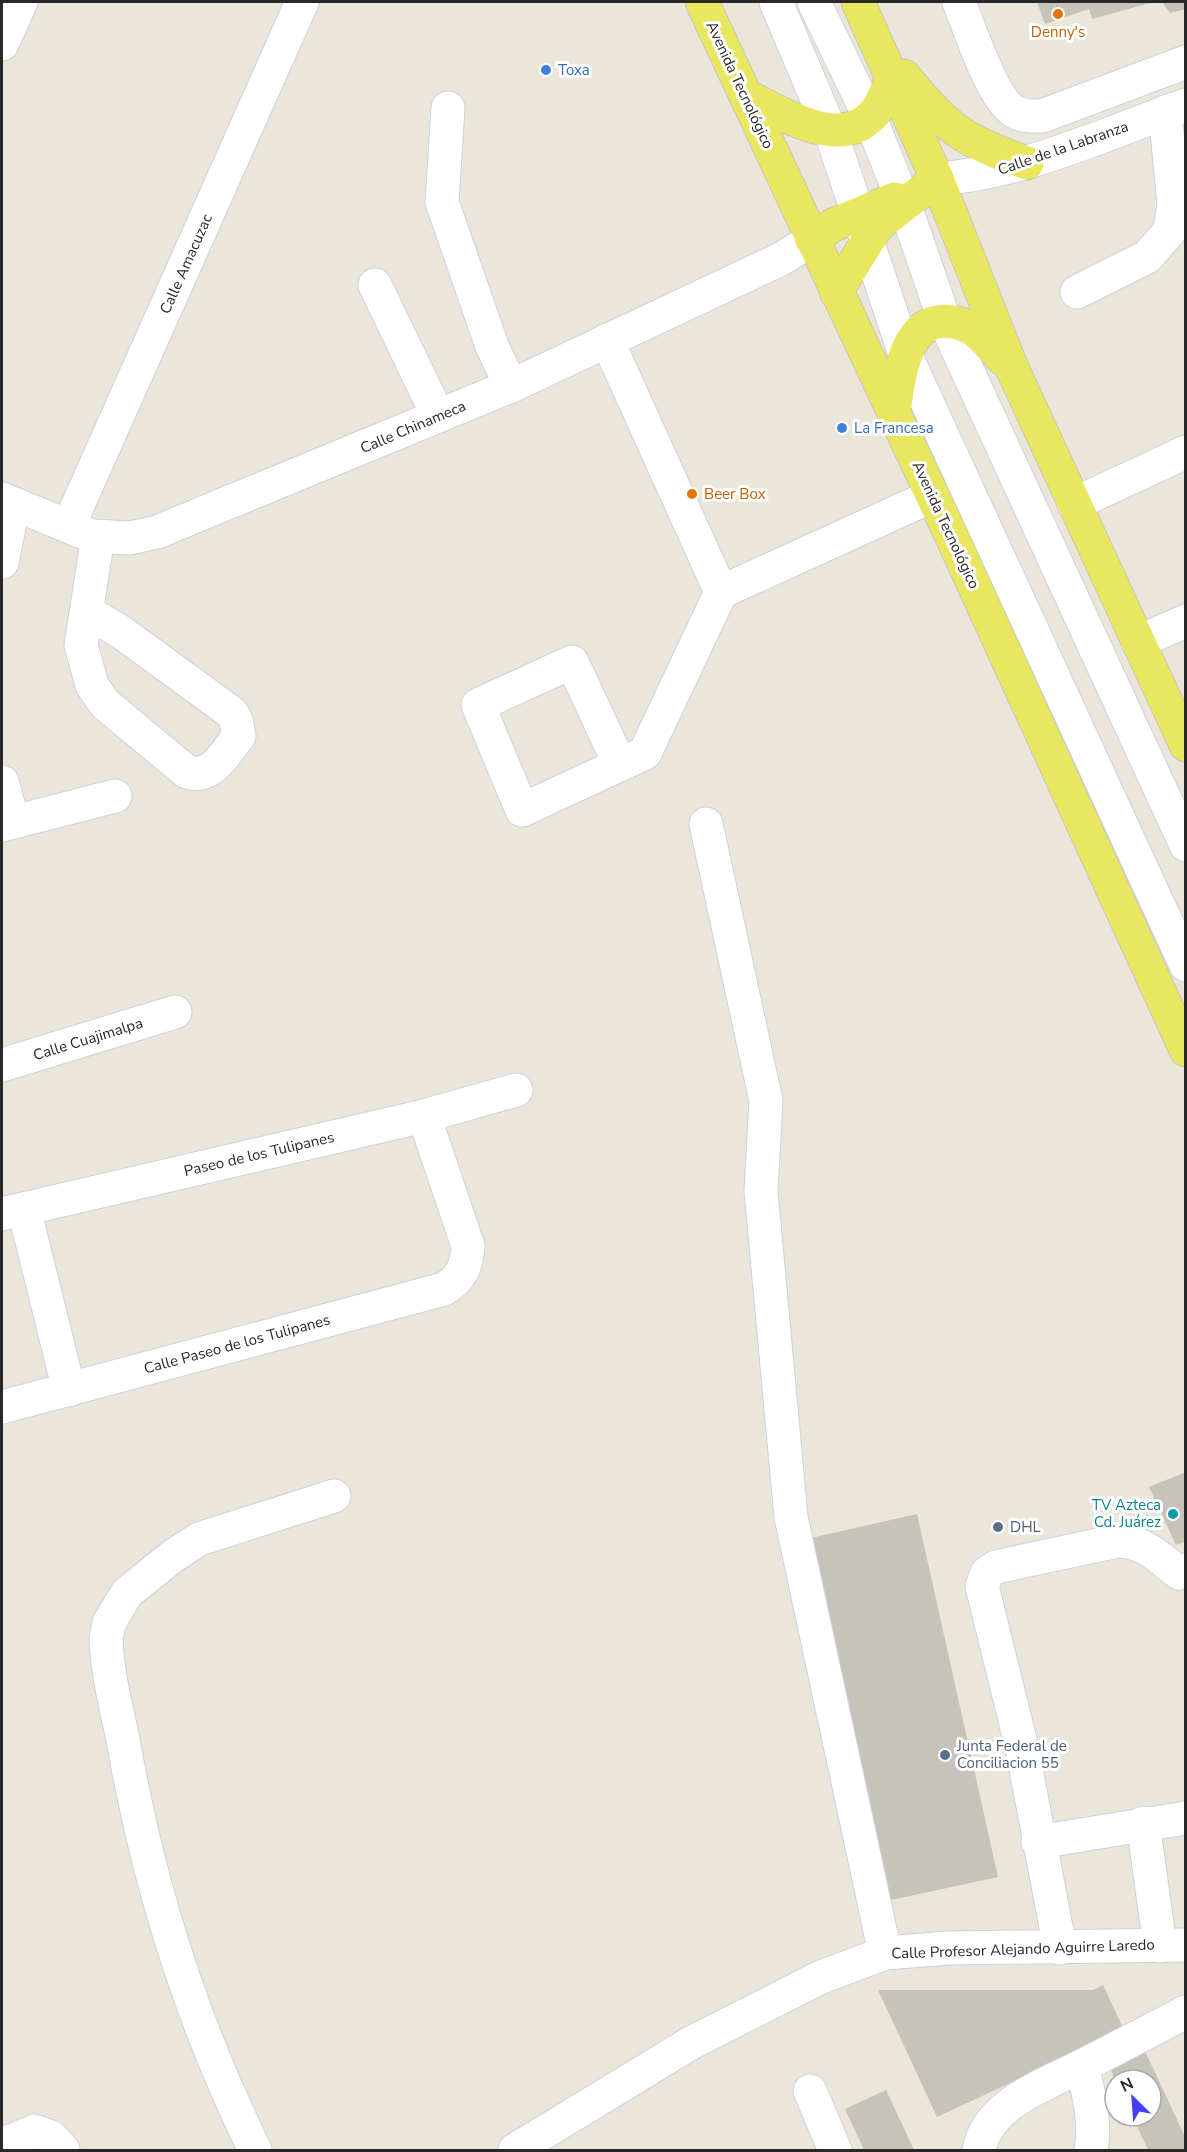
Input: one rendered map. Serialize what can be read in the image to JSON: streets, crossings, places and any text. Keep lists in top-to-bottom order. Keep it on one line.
{"streets":{"main road":["Avenida Tecnológico"],"street":["Calle de la Labranza","Calle Amacuzac","Calle Chinameca","Calle Cuajimalpa","Paseo de los Tulipanes","Calle Paseo de los Tulipanes","Calle Profesor Alejando Aguirre Laredo"]},"crossings":[["Avenida Tecnológico","Calle Chinameca"],["Calle Amacuzac","Calle Chinameca"],["Paseo de los Tulipanes","Calle Paseo de los Tulipanes"]],"places":["Denny's","Toxa","La Francesa","Beer Box","TV Azteca Cd. Juárez","DHL","Junta Federal de Conciliacion 55"],"north":"top left"}
